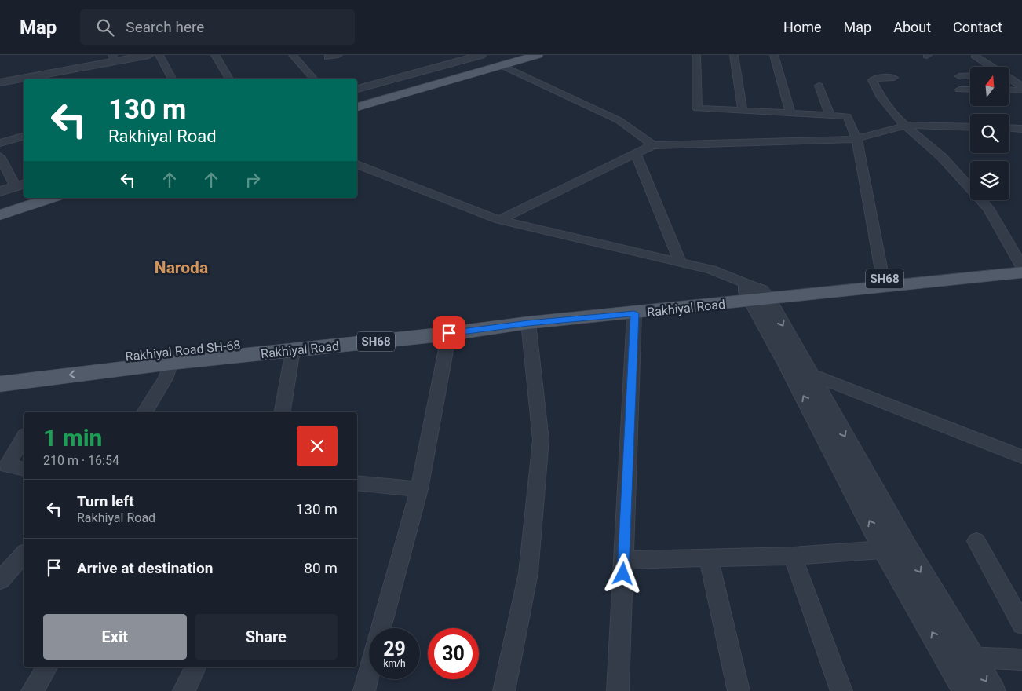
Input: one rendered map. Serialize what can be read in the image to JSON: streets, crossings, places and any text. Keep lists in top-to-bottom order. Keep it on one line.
{"streets":{"main road":["SH68","Rakhiyal Road","Rakhiyal Road SH-68"]},"crossings":[["Rakhiyal Road","Rakhiyal Road SH-68"]],"districts":["Naroda"],"north":"top","page":{"header":"Map","search":"Search here","nav":["Home","Map","About","Contact"],"turn":["130 m","Rakhiyal Road"],"heading":["1 min","210 m · 16:54"],"list":[{"name":"Turn left","note":"Rakhiyal Road","value":"130 m"},{"name":"Arrive at destination","value":"80 m"}],"buttons":["Exit","Share"],"speed":"29 km/h","limit":"30"}}
